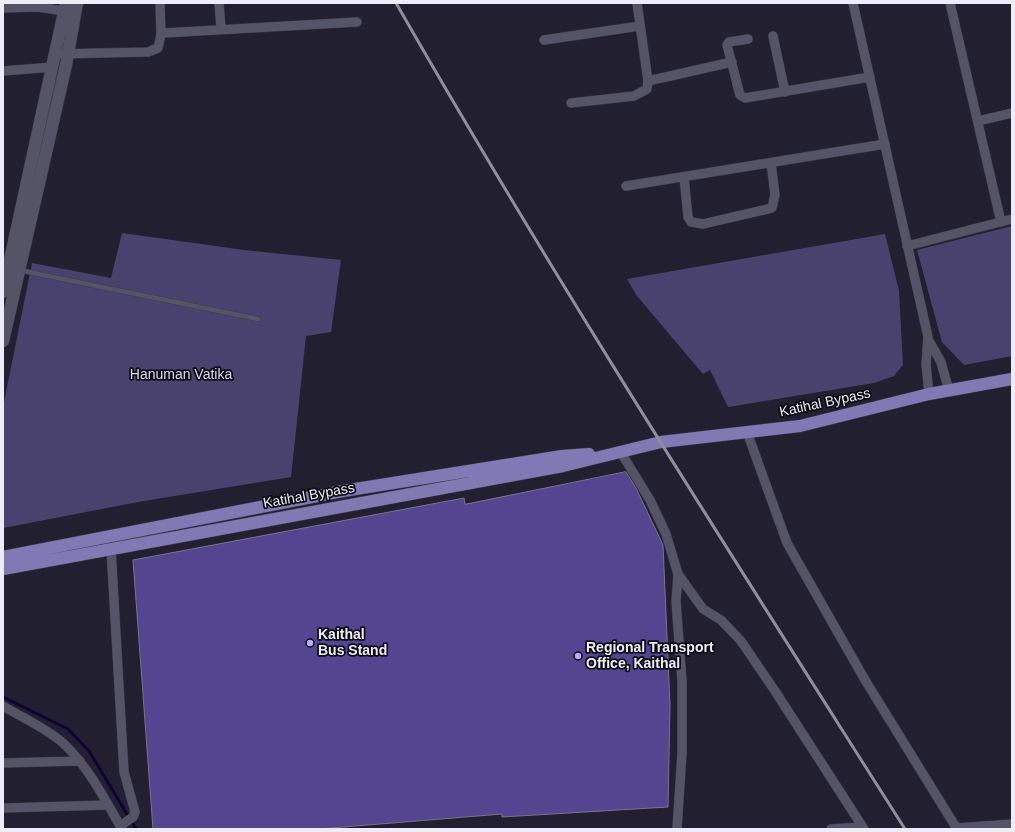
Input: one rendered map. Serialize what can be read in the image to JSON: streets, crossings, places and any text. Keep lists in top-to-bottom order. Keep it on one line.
{"streets":{"main road":["Katihal Bypass"]},"parks":["Hanuman Vatika"],"places":["Kaithal Bus Stand","Regional Transport Office, Kaithal"]}
